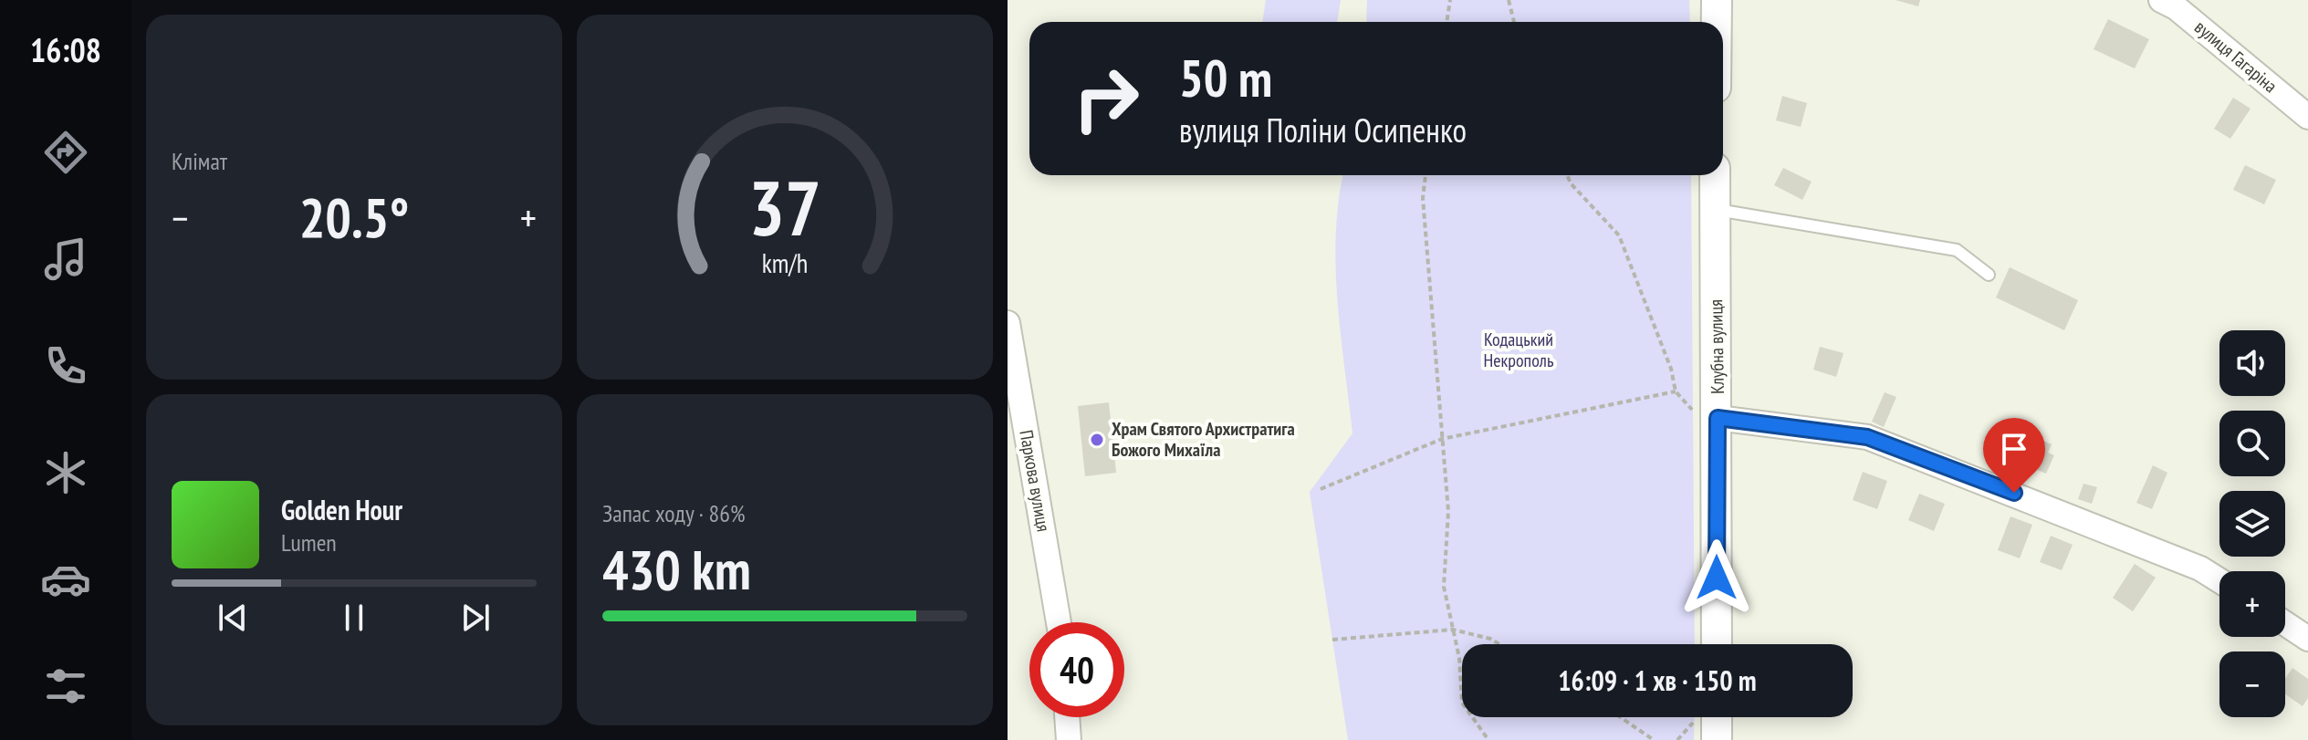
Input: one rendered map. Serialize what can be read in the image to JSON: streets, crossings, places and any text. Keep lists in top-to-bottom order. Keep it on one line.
{"streets":{"street":["вулиця Гагаріна","Клубна вулиця","Паркова вулиця"]},"parks":["Кодацький Некрополь"],"places":["Храм Святого Архистратига Божого Михаїла"],"page":{"tabs":"16:08","tile":["Клімат",["Запас ходу · 86%","430 km"]],"turn":["50 m","вулиця Поліни Осипенко"],"heat":["−","20.5°","+"],"map_buttons":["+","−"],"song":["Golden Hour","Lumen"],"limit":"40","trip":"16:09 · 1 хв · 150 m","gauge":["37","km/h"]}}
